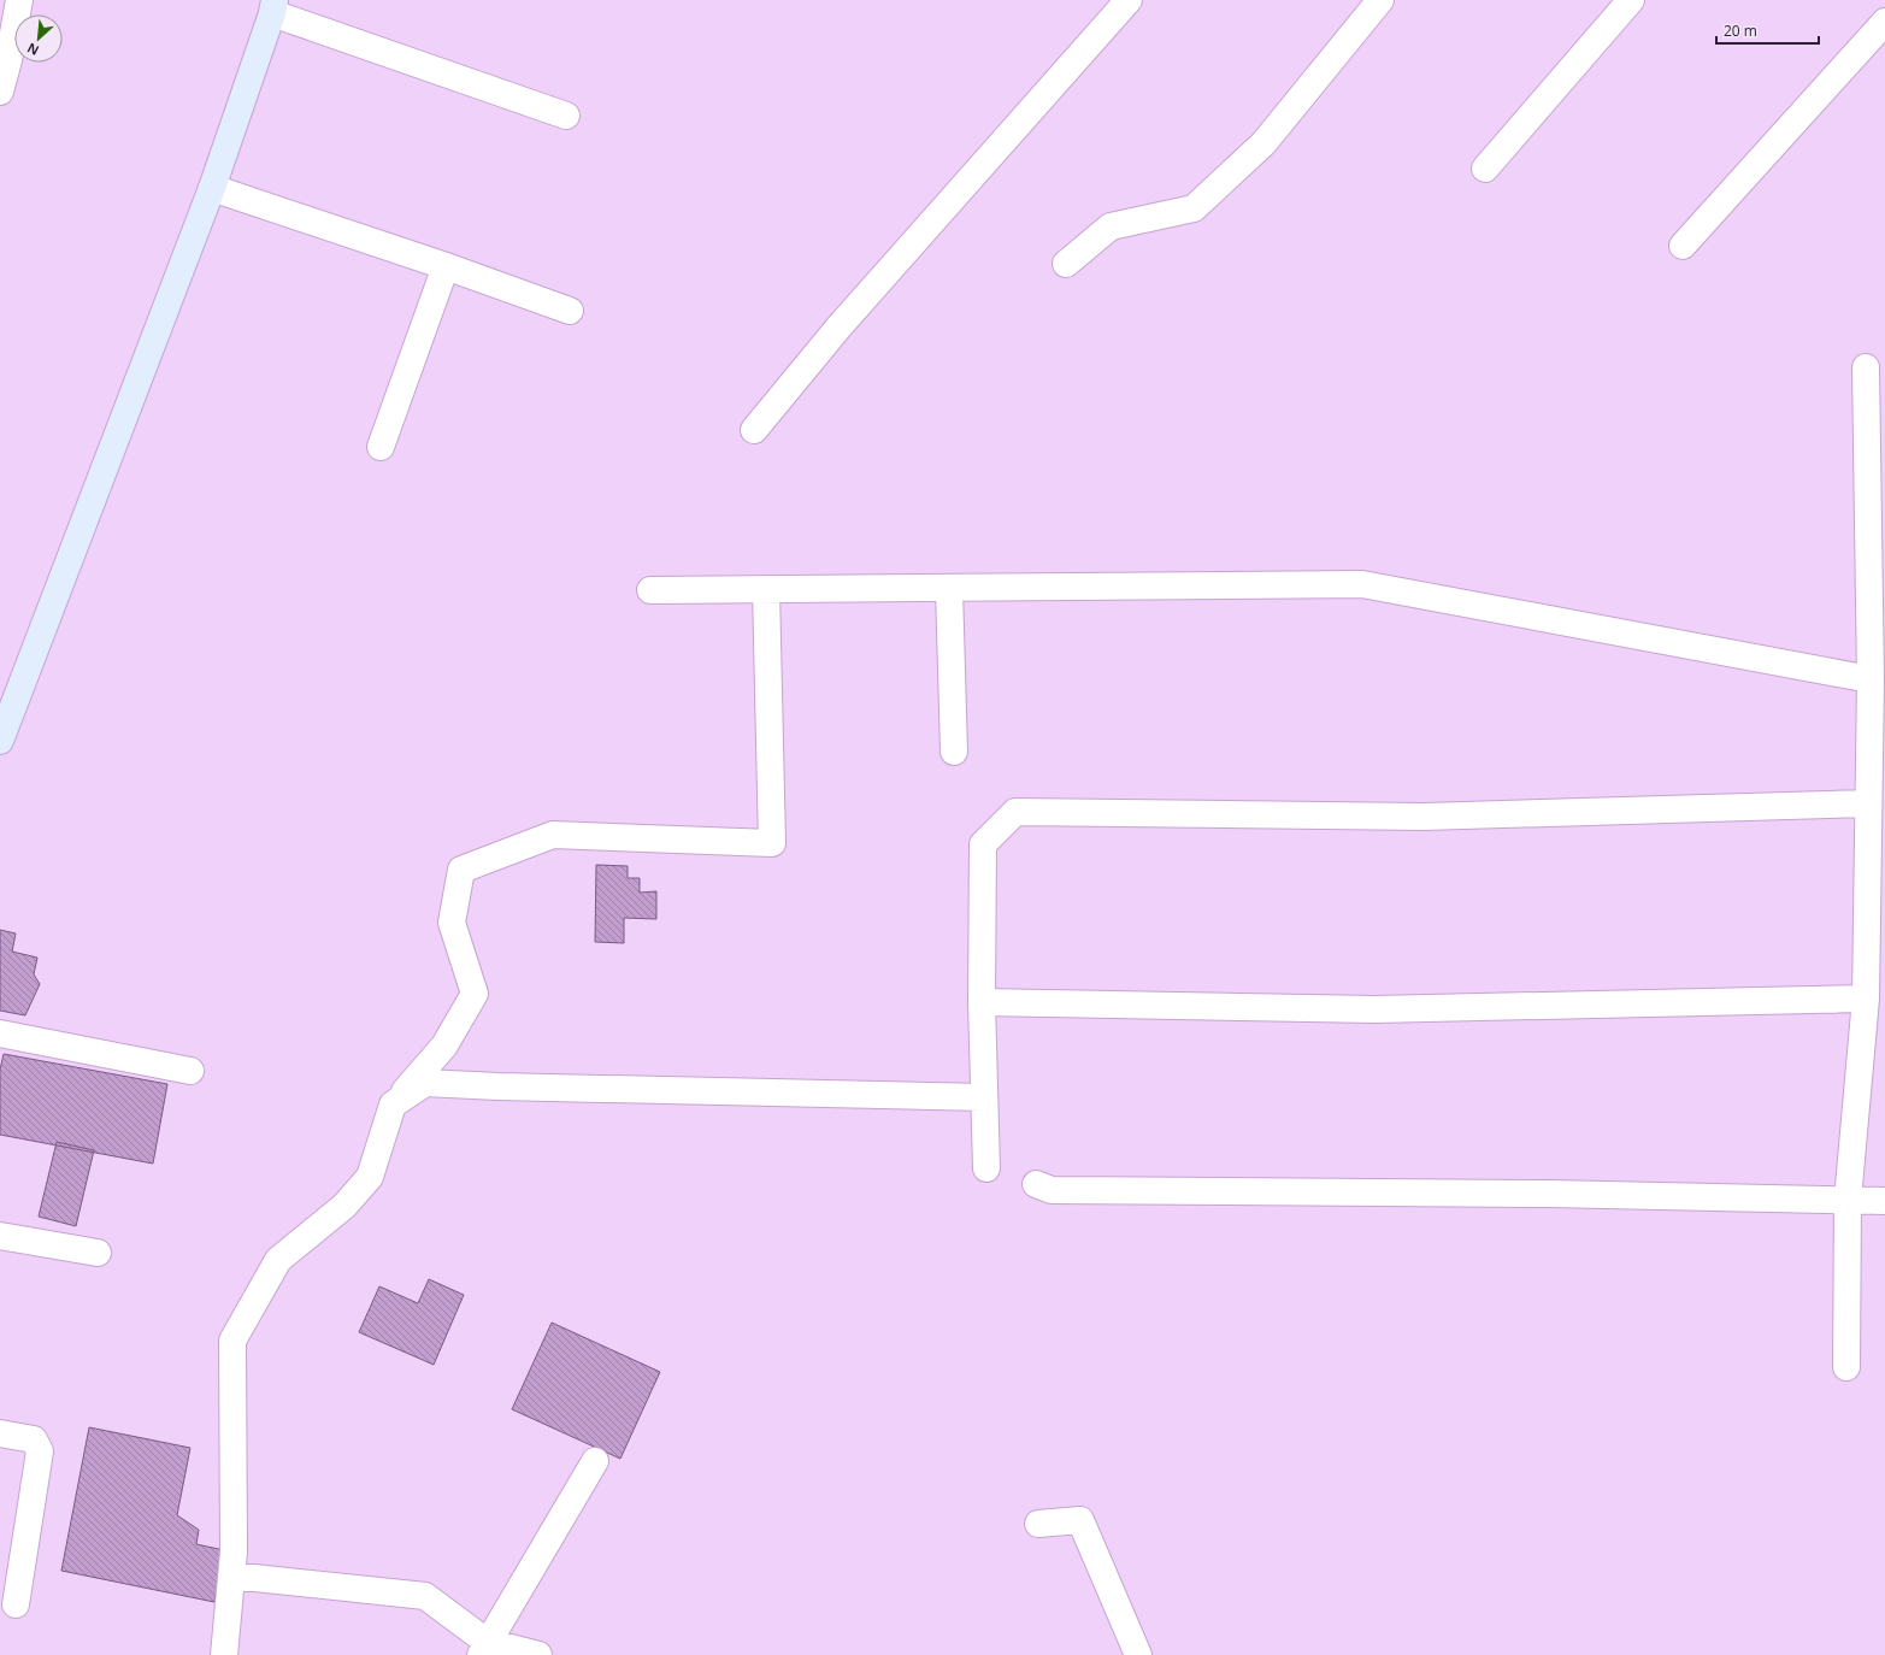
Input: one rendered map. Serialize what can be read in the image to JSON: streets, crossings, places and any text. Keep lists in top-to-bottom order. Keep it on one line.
{"scale_bar":"20 m","north":"bottom left"}
